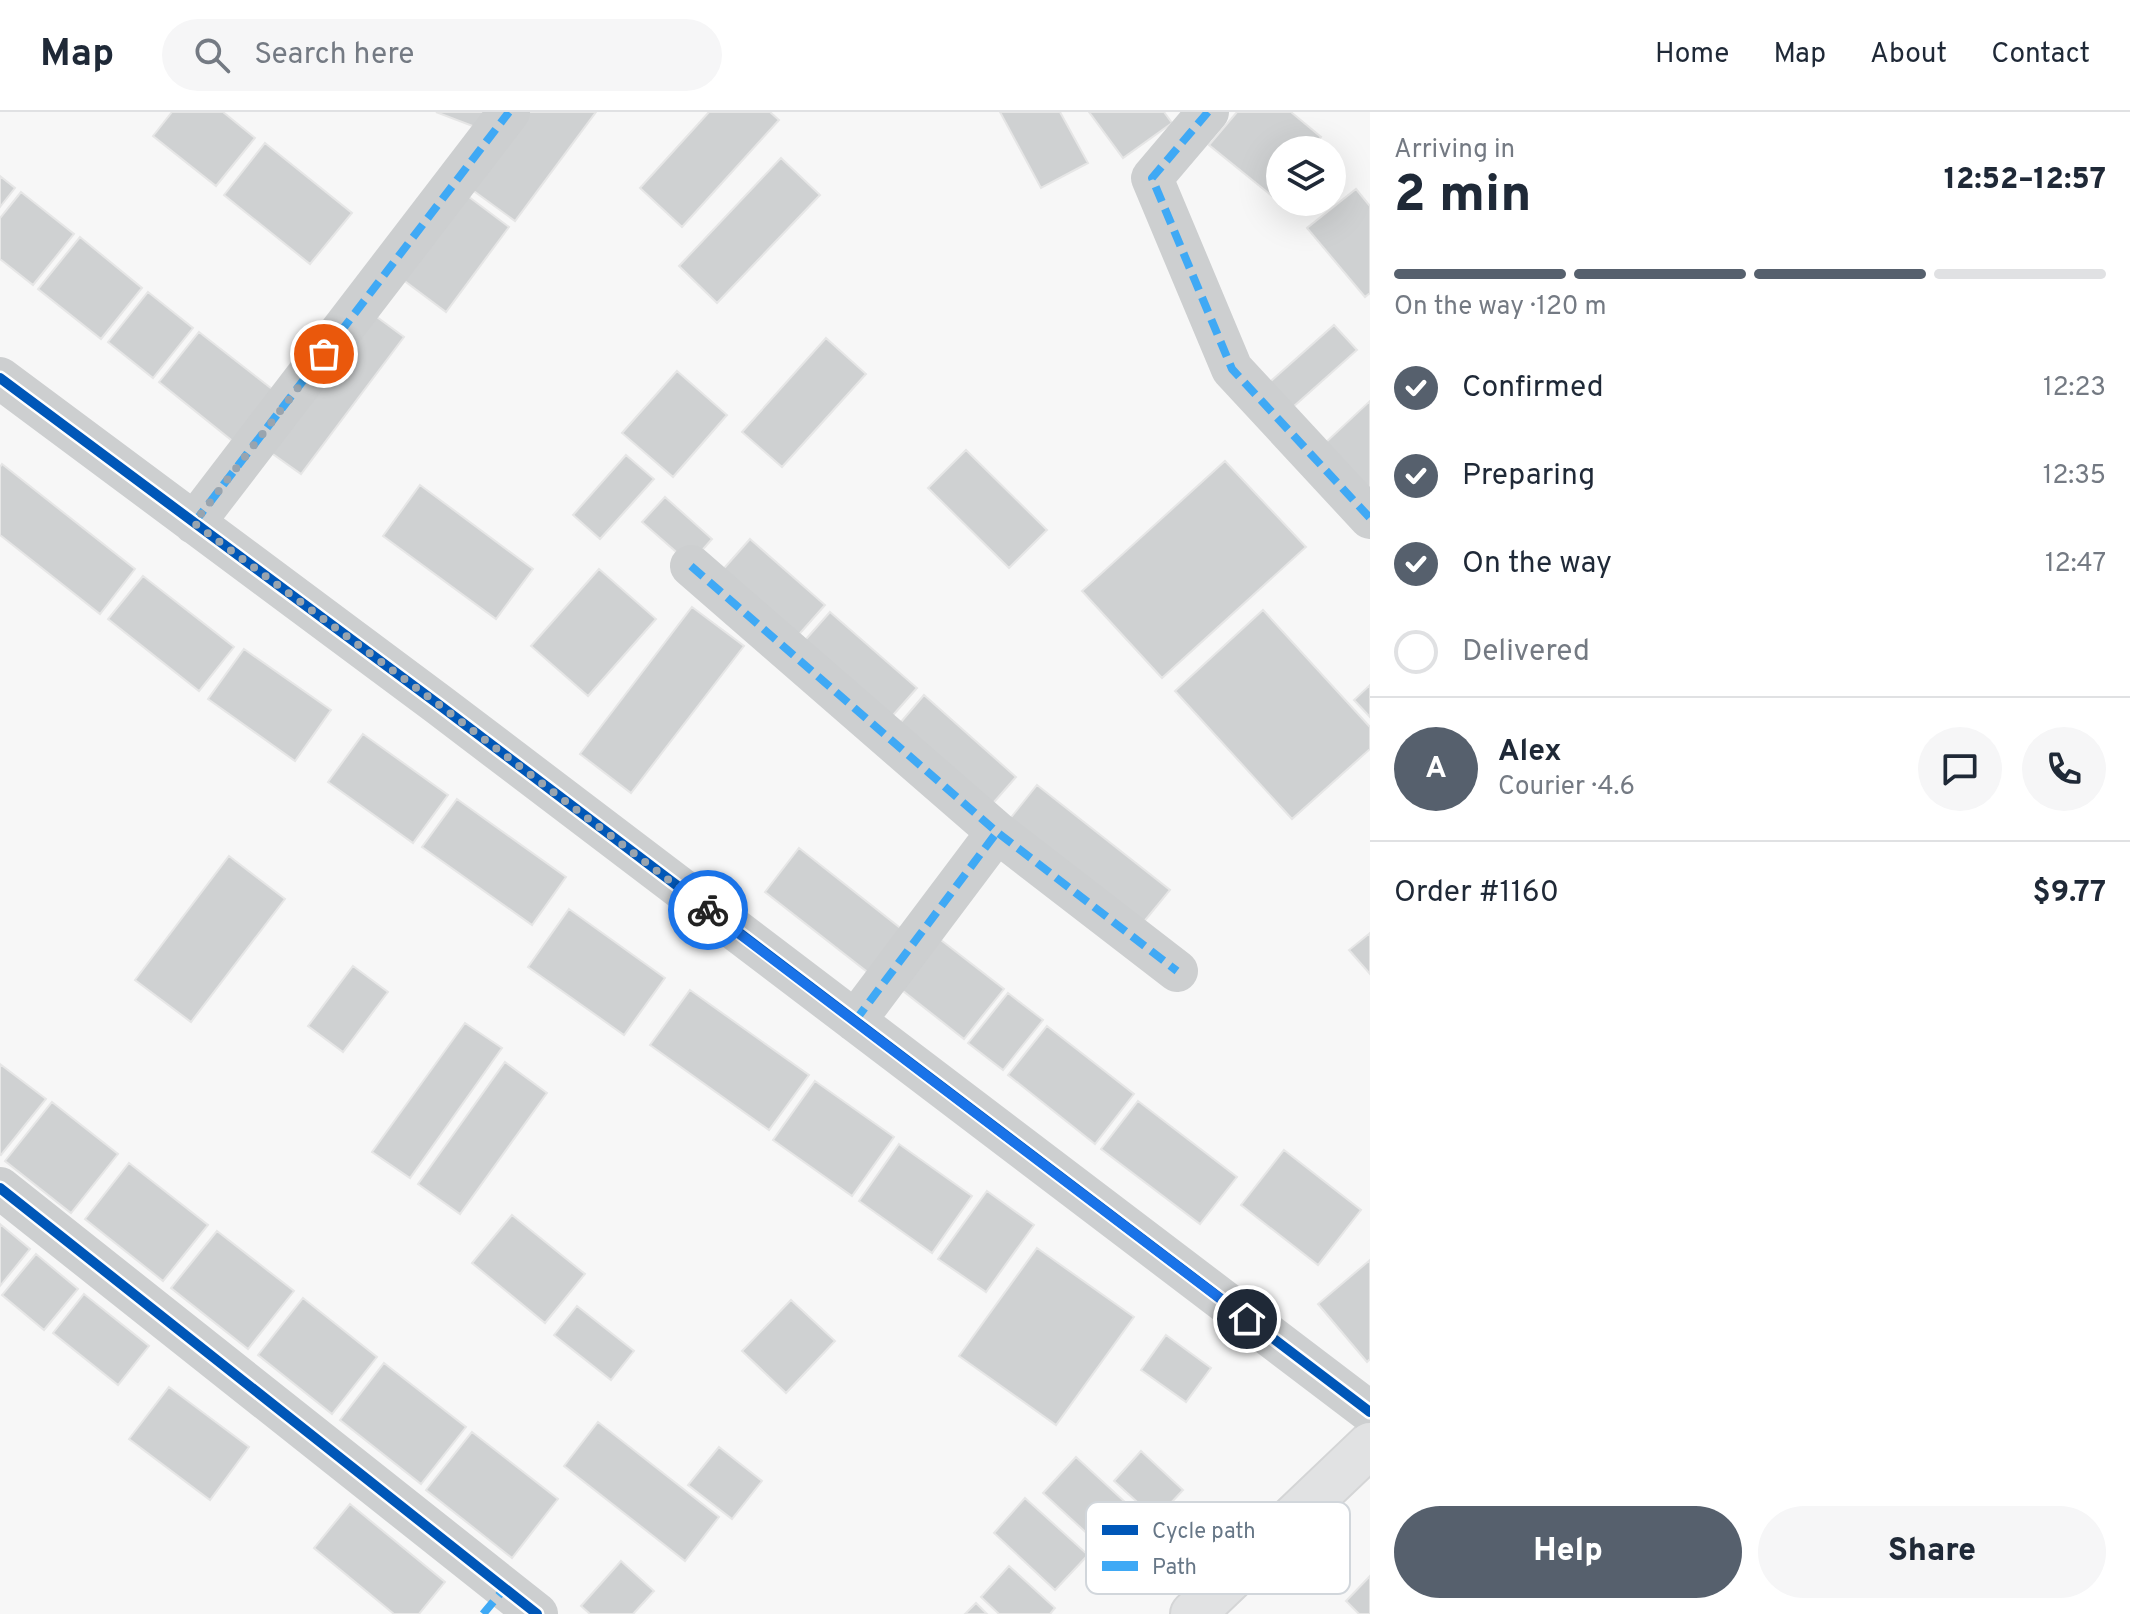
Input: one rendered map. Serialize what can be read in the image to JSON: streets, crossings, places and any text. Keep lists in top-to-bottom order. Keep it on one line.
{"legend":["Cycle path","Path"],"page":{"header":"Map","search":"Search here","nav":["Home","Map","About","Contact"],"heading":["2 min","Arriving in","12:52–12:57"],"panel":["Alex","Courier · 4.6","Order #1160","$9.77"],"bar":"On the way · 120 m","list":[["Confirmed","12:23"],["Preparing","12:35"],["On the way","12:47"],"Delivered"],"round":"A","buttons":["Help","Share"]}}
